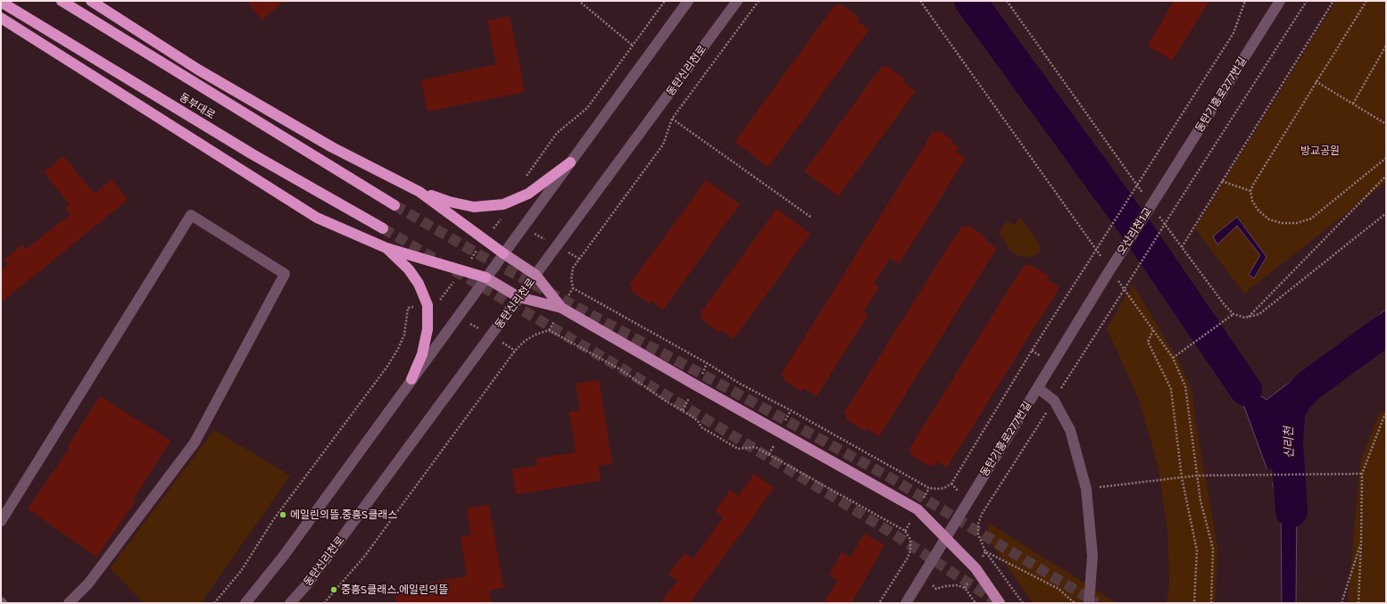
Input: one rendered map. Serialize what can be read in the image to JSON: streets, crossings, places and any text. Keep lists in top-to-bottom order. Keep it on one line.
{"streets":{"highway":["동부대로"],"street":["동탄신리천로","동탄기흥로277번길","오산리천1교"]},"crossings":[["동탄기흥로277번길","오산리천1교"]],"water":["신리천"],"parks":["방교공원"],"places":["에일린의뜰.중흥S클래스","중흥S클래스.에일린의뜰"]}
